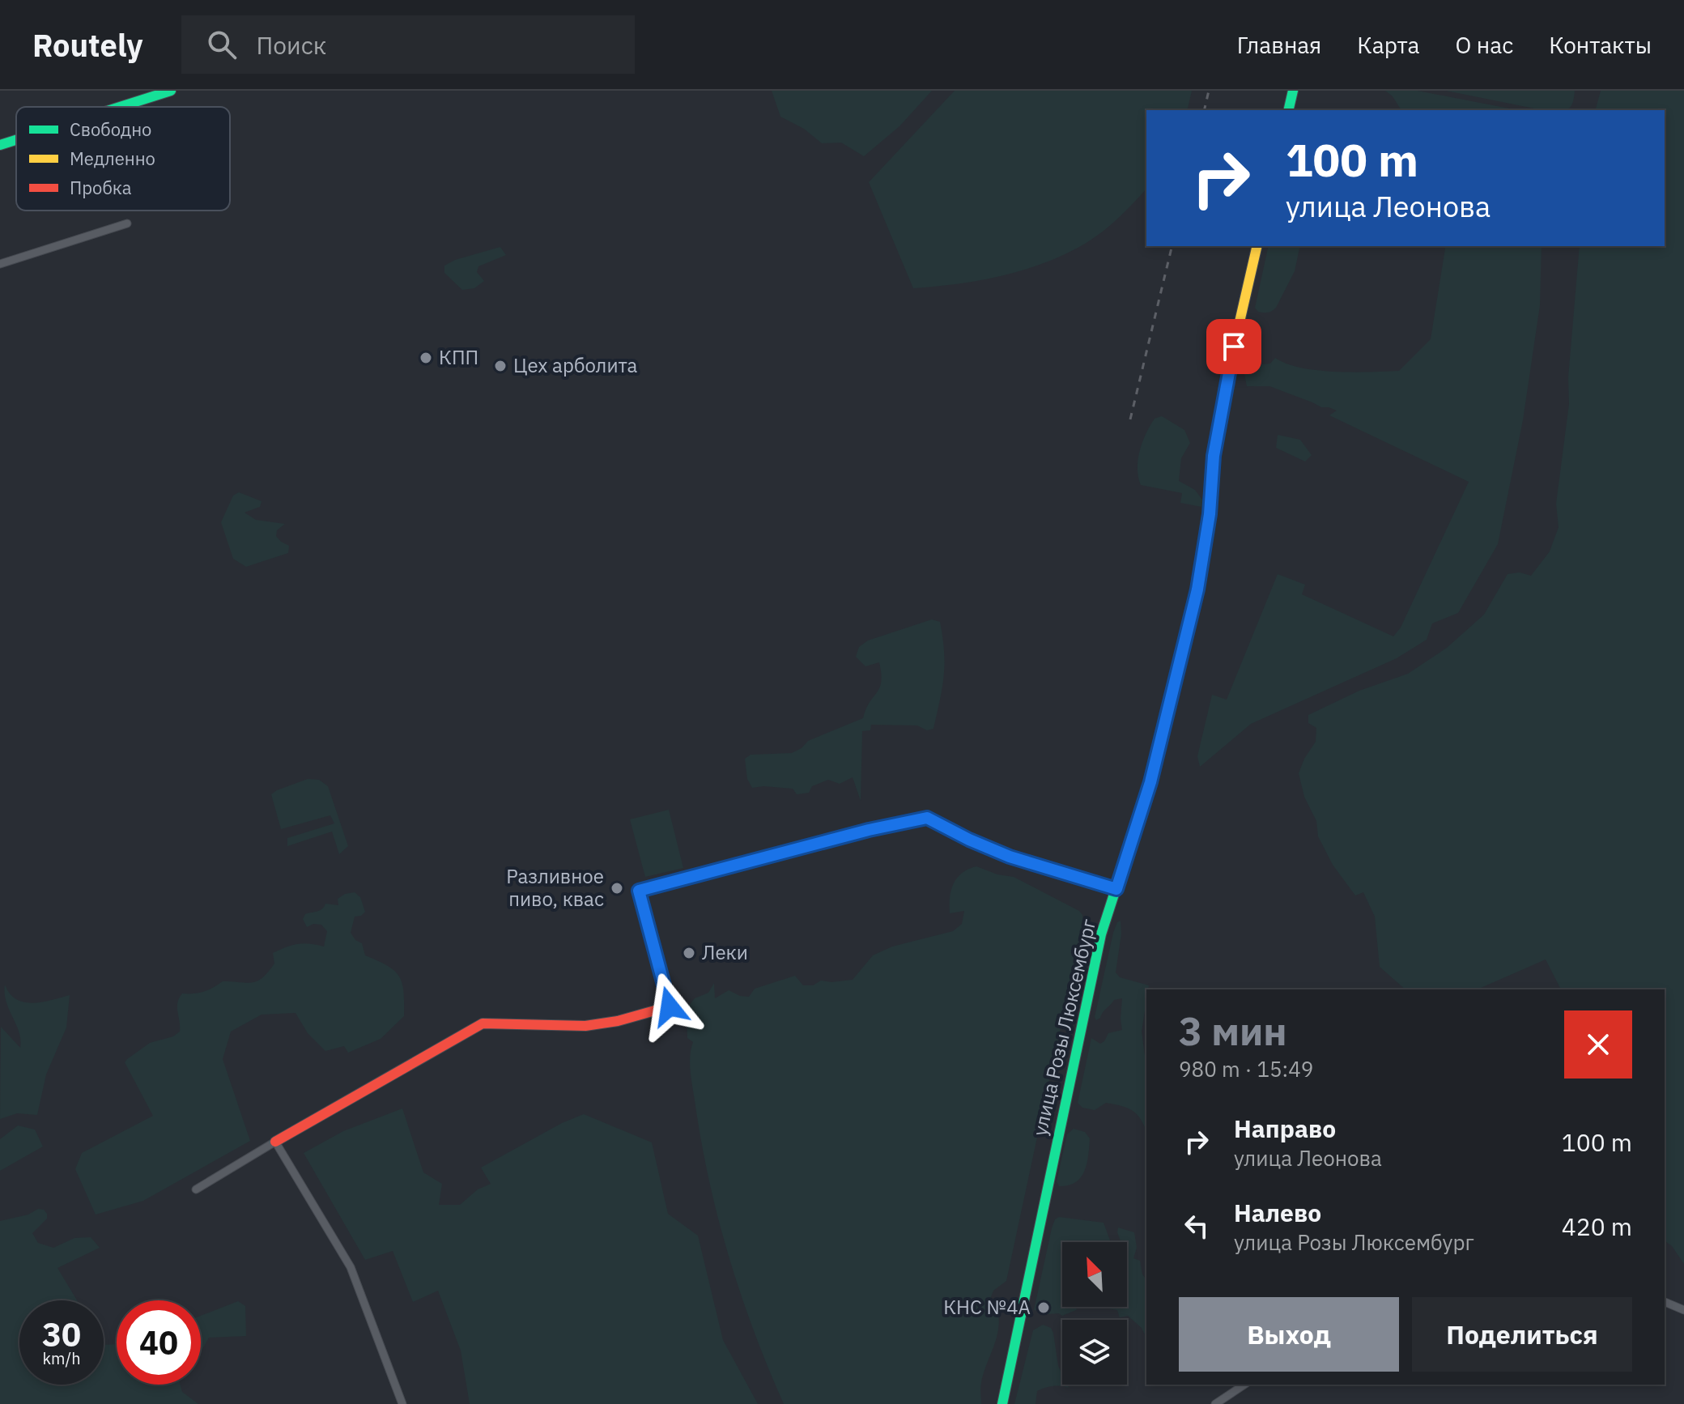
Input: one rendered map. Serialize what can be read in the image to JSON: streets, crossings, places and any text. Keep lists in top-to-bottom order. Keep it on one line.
{"streets":{"street":["улица Розы Люксембург"]},"places":["КПП","Цех арболита","Разливное пиво, квас","Леки","КНС №4А"],"legend":["Свободно","Медленно","Пробка"],"north":"top left","page":{"header":"Routely","search":"Поиск","nav":["Главная","Карта","О нас","Контакты"],"turn":["100 m","улица Леонова"],"heading":["3 мин","980 m · 15:49"],"list":[{"name":"Направо","note":"улица Леонова","value":"100 m"},{"name":"Налево","note":"улица Розы Люксембург","value":"420 m"}],"buttons":["Выход","Поделиться"],"speed":"30 km/h","limit":"40"}}
